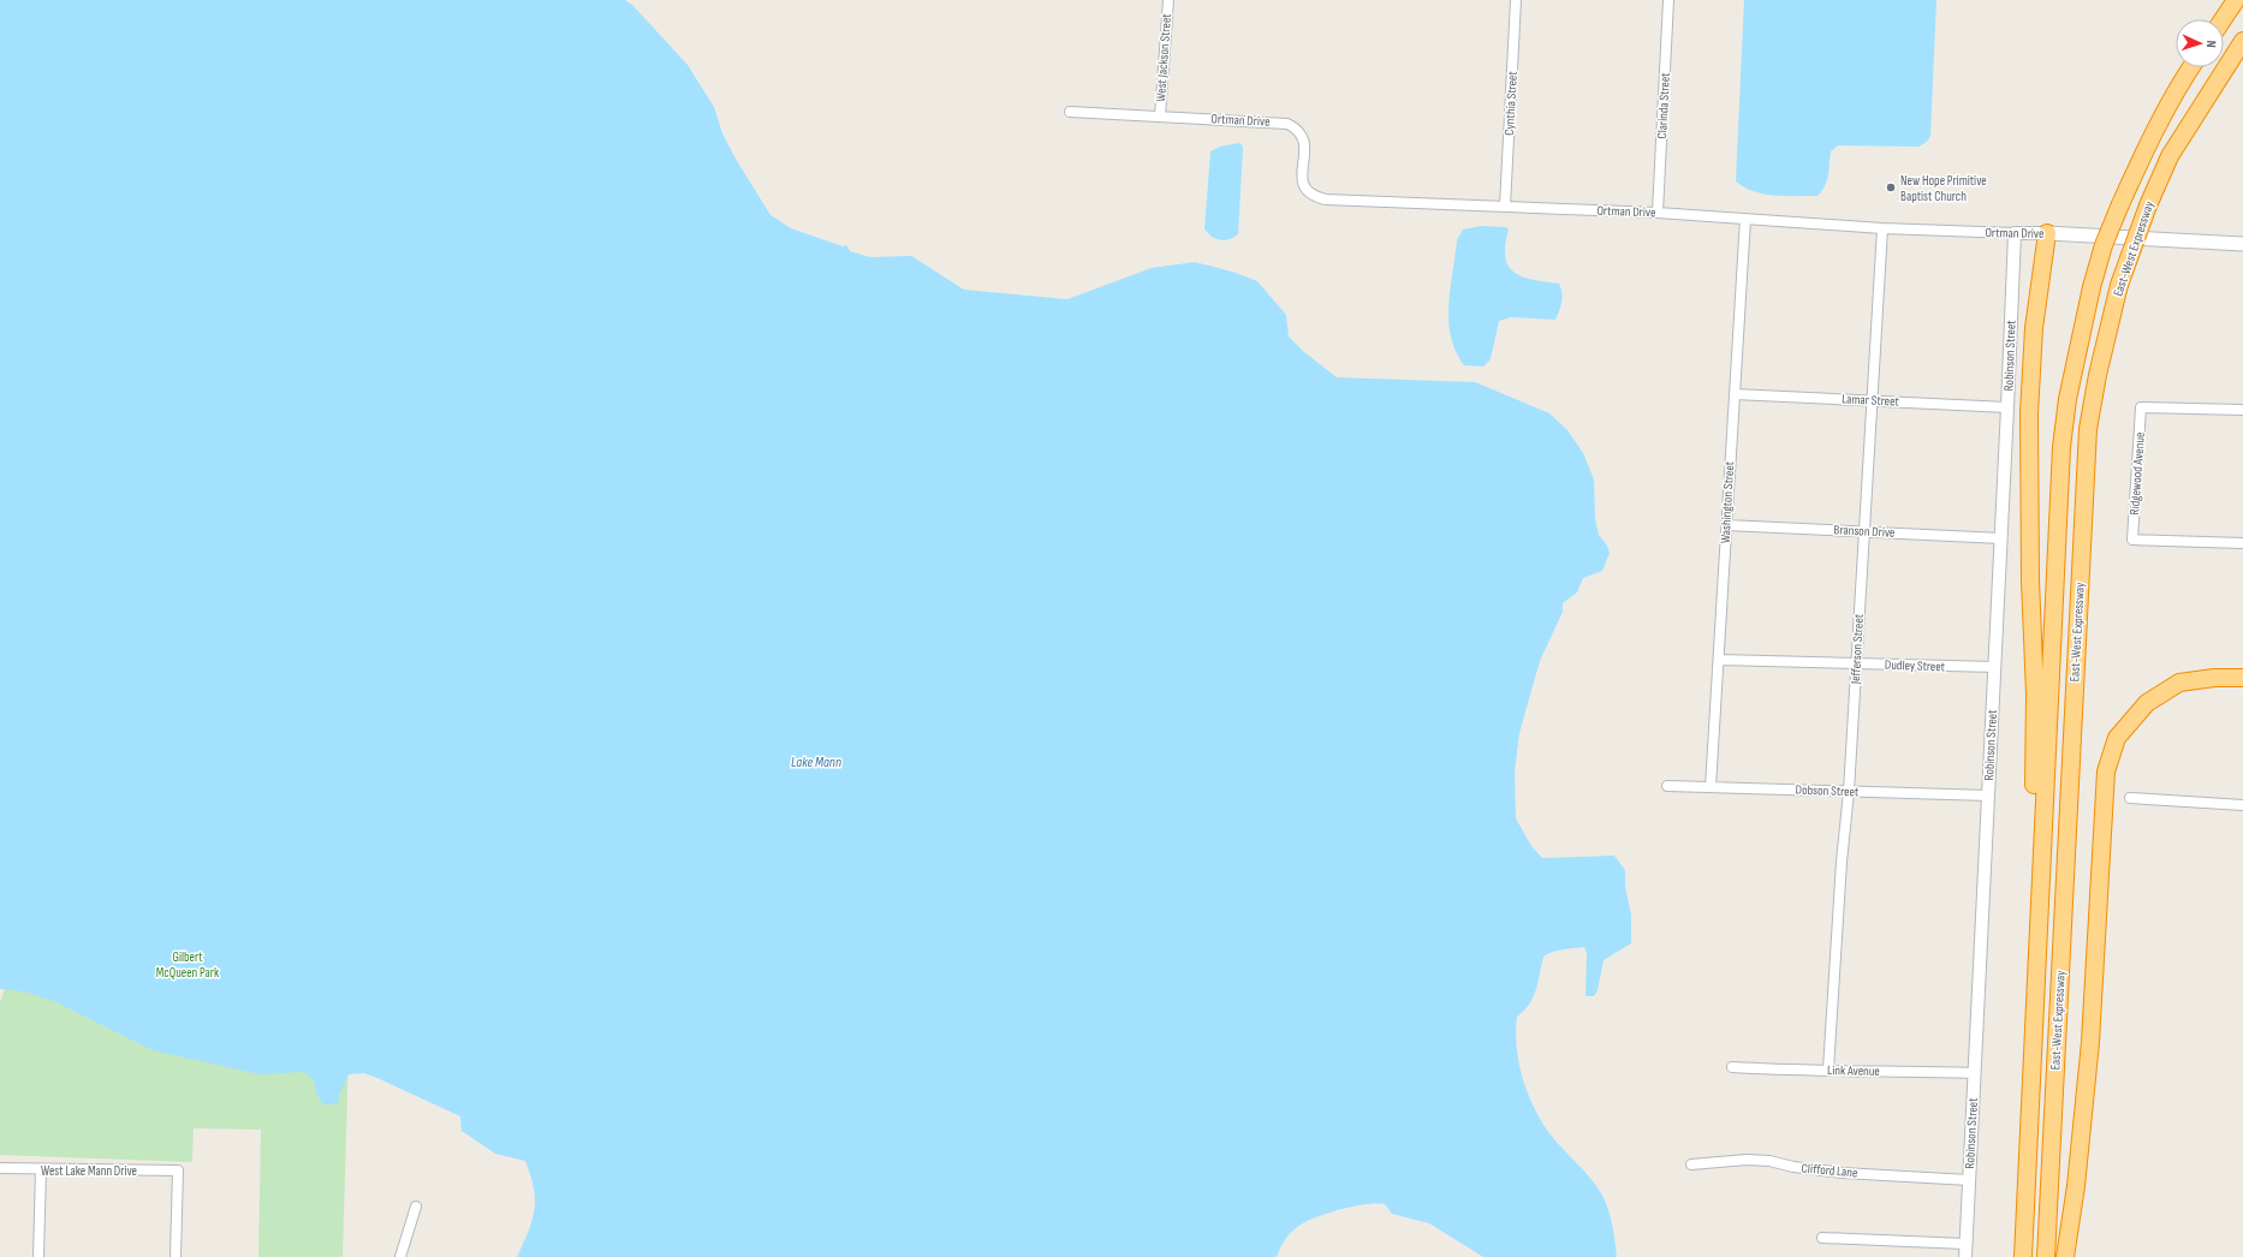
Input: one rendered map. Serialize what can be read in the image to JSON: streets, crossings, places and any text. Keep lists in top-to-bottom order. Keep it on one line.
{"streets":{"highway":["East-West Expressway"],"main road":["Ortman Drive"],"street":["West Jackson Street","Cynthia Street","Clarinda Street","Robinson Street","Lamar Street","Ridgewood Avenue","Washington Street","Branson Drive","Jefferson Street","Dudley Street","Dobson Street","Link Avenue","West Lake Mann Drive","Clifford Lane"]},"crossings":[["West Jackson Street","Ortman Drive"],["Cynthia Street","Ortman Drive"],["Clarinda Street","Ortman Drive"],["Ortman Drive","Robinson Street"],["Ortman Drive","Washington Street"],["Ortman Drive","Jefferson Street"],["Robinson Street","Lamar Street"],["Robinson Street","Branson Drive"],["Robinson Street","Dudley Street"],["Robinson Street","Dobson Street"],["Robinson Street","Link Avenue"],["Robinson Street","Clifford Lane"],["Lamar Street","Washington Street"],["Lamar Street","Jefferson Street"],["Washington Street","Branson Drive"],["Washington Street","Dudley Street"],["Washington Street","Dobson Street"],["Branson Drive","Jefferson Street"],["Jefferson Street","Dudley Street"],["Jefferson Street","Dobson Street"],["Jefferson Street","Link Avenue"]],"water":["Lake Mann"],"parks":["Gilbert McQueen Park"],"places":["New Hope Primitive Baptist Church"],"north":"right"}
